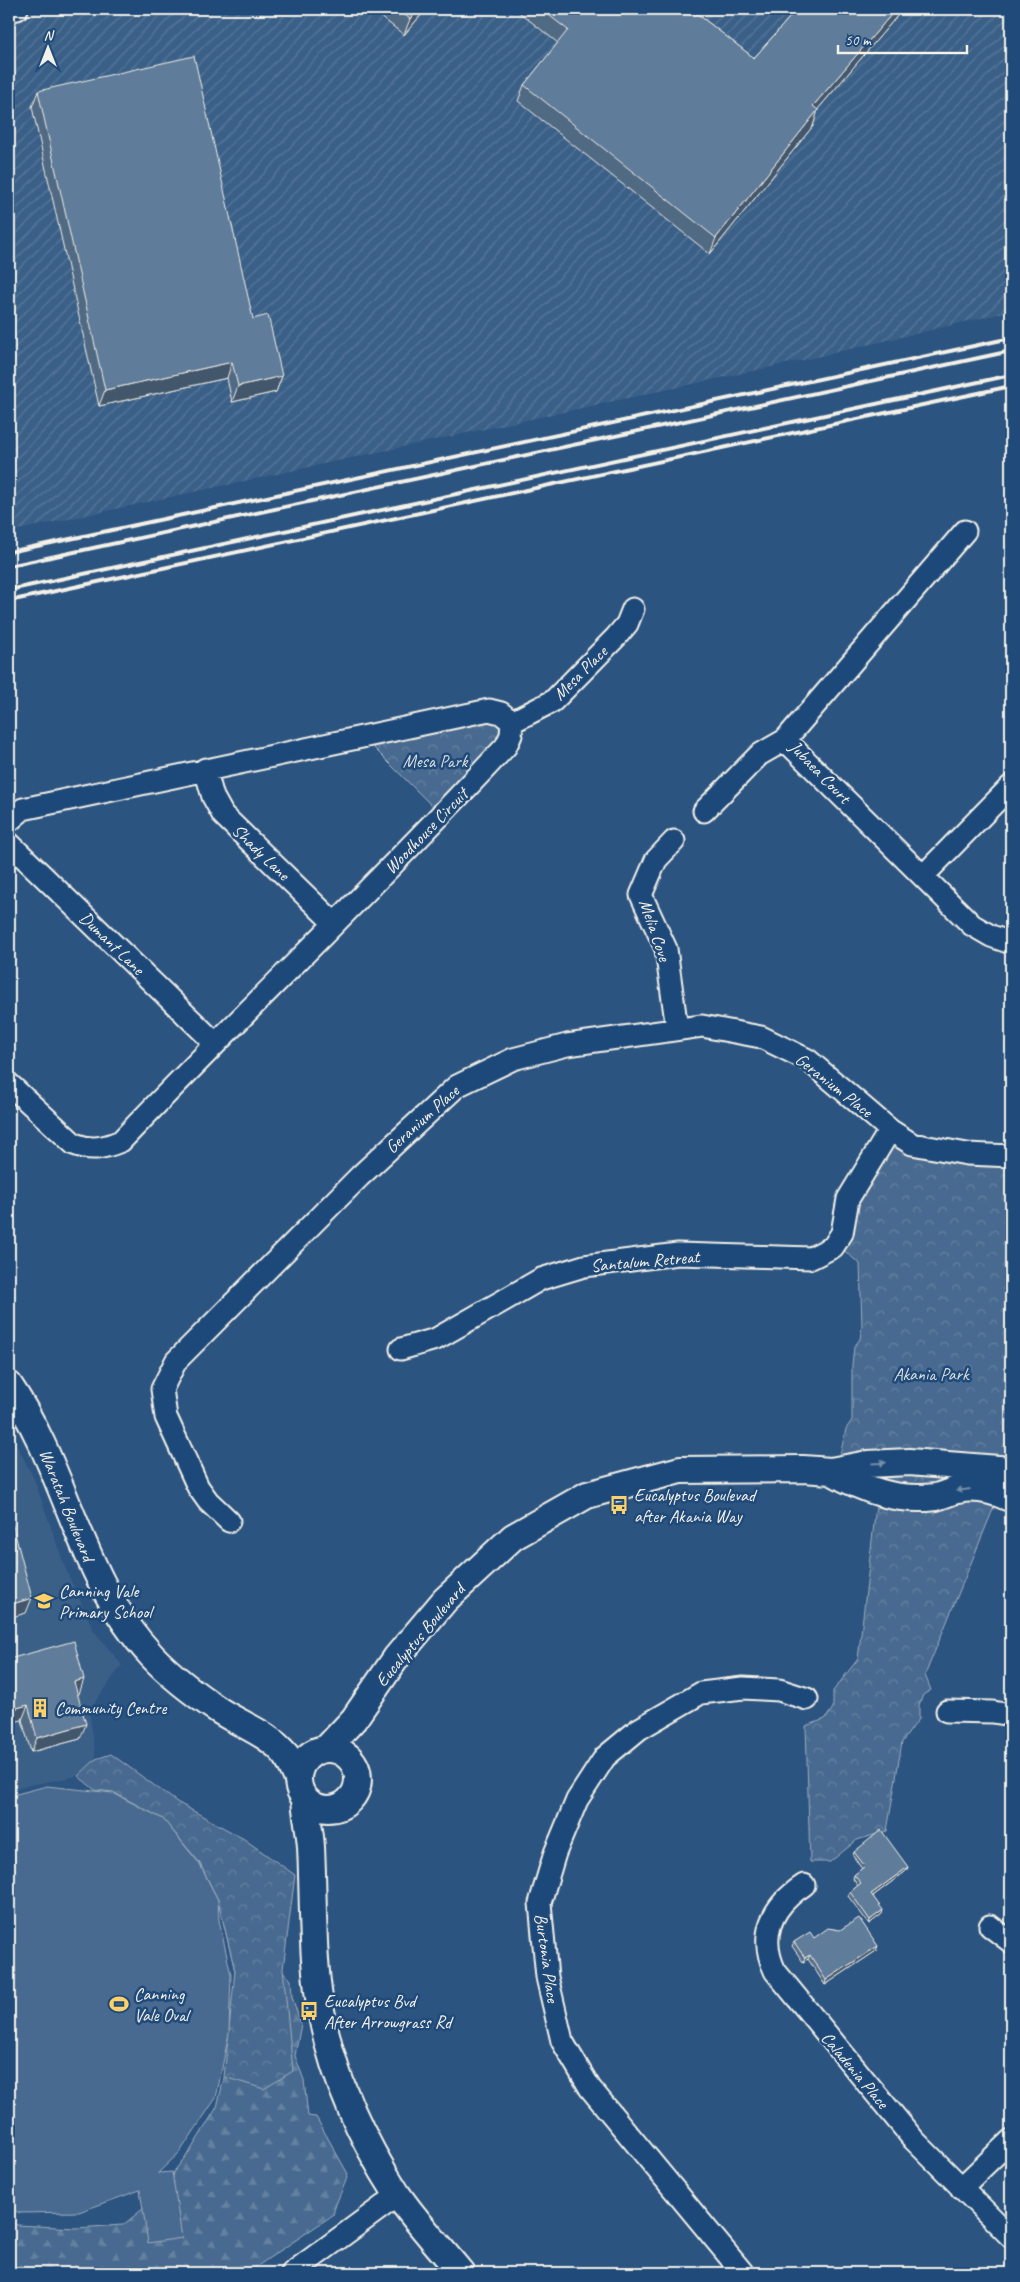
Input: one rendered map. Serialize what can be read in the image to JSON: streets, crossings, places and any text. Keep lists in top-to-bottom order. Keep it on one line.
{"streets":{"street":["Mesa Place","Jubaea Court","Woodhouse Circuit","Shady Lane","Melia Cove","Dumant Lane","Geranium Place","Santalum Retreat","Waratah Boulevard","Eucalyptus Boulevard","Burtonia Place","Caladenia Place"]},"crossings":[["Mesa Place","Woodhouse Circuit"],["Woodhouse Circuit","Shady Lane"],["Woodhouse Circuit","Dumant Lane"],["Melia Cove","Geranium Place"],["Geranium Place","Santalum Retreat"],["Waratah Boulevard","Eucalyptus Boulevard"]],"parks":["Mesa Park","Akania Park"],"places":{"bus stop":["Eucalyptus Boulevad after Akania Way","Eucalyptus Bvd After Arrowgrass Rd"],"school or university":["Canning Vale Primary School"],"building":["Community Centre"],"sports":["Canning Vale Oval"]},"scale_bar":"50 m","north":"top"}
